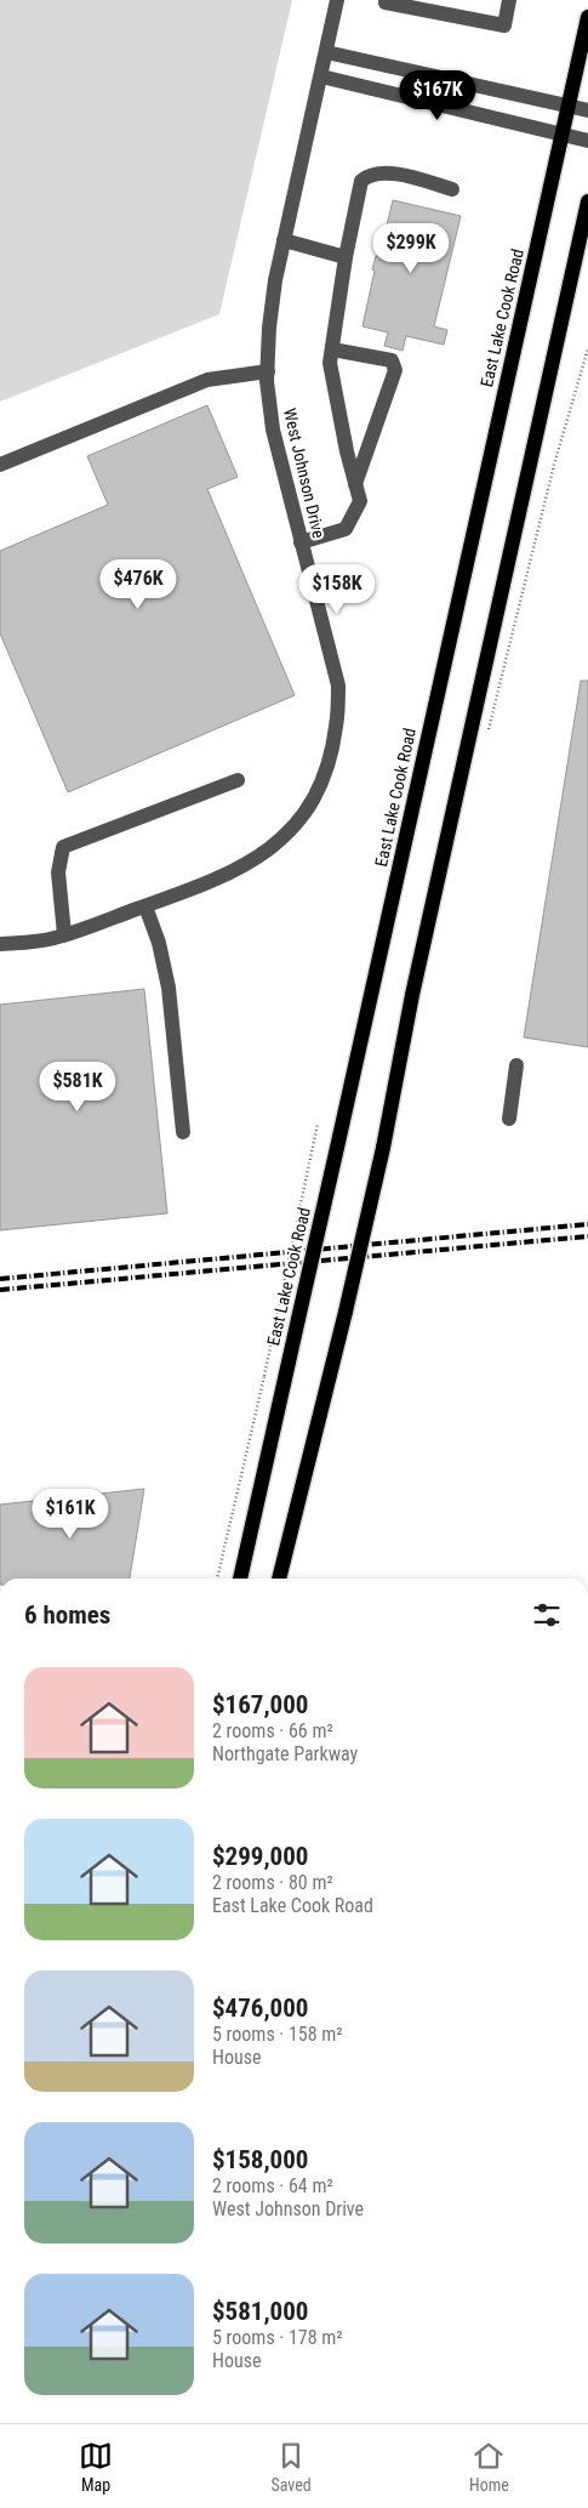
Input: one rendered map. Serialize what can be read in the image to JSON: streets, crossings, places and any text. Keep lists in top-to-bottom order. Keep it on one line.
{"streets":{"main road":["East Lake Cook Road"],"street":["West Johnson Drive"]},"page":{"price":["$167K","$299K","$476K","$158K","$581K","$161K"],"heading":"6 homes","list":[{"name":"$167,000","note":"2 rooms · 66 m² · Northgate Parkway"},{"name":"$299,000","note":"2 rooms · 80 m² · East Lake Cook Road"},{"name":"$476,000","note":"5 rooms · 158 m² · House"},{"name":"$158,000","note":"2 rooms · 64 m² · West Johnson Drive"},{"name":"$581,000","note":"5 rooms · 178 m² · House"}],"tabs":["Map","Saved","Home"]}}
